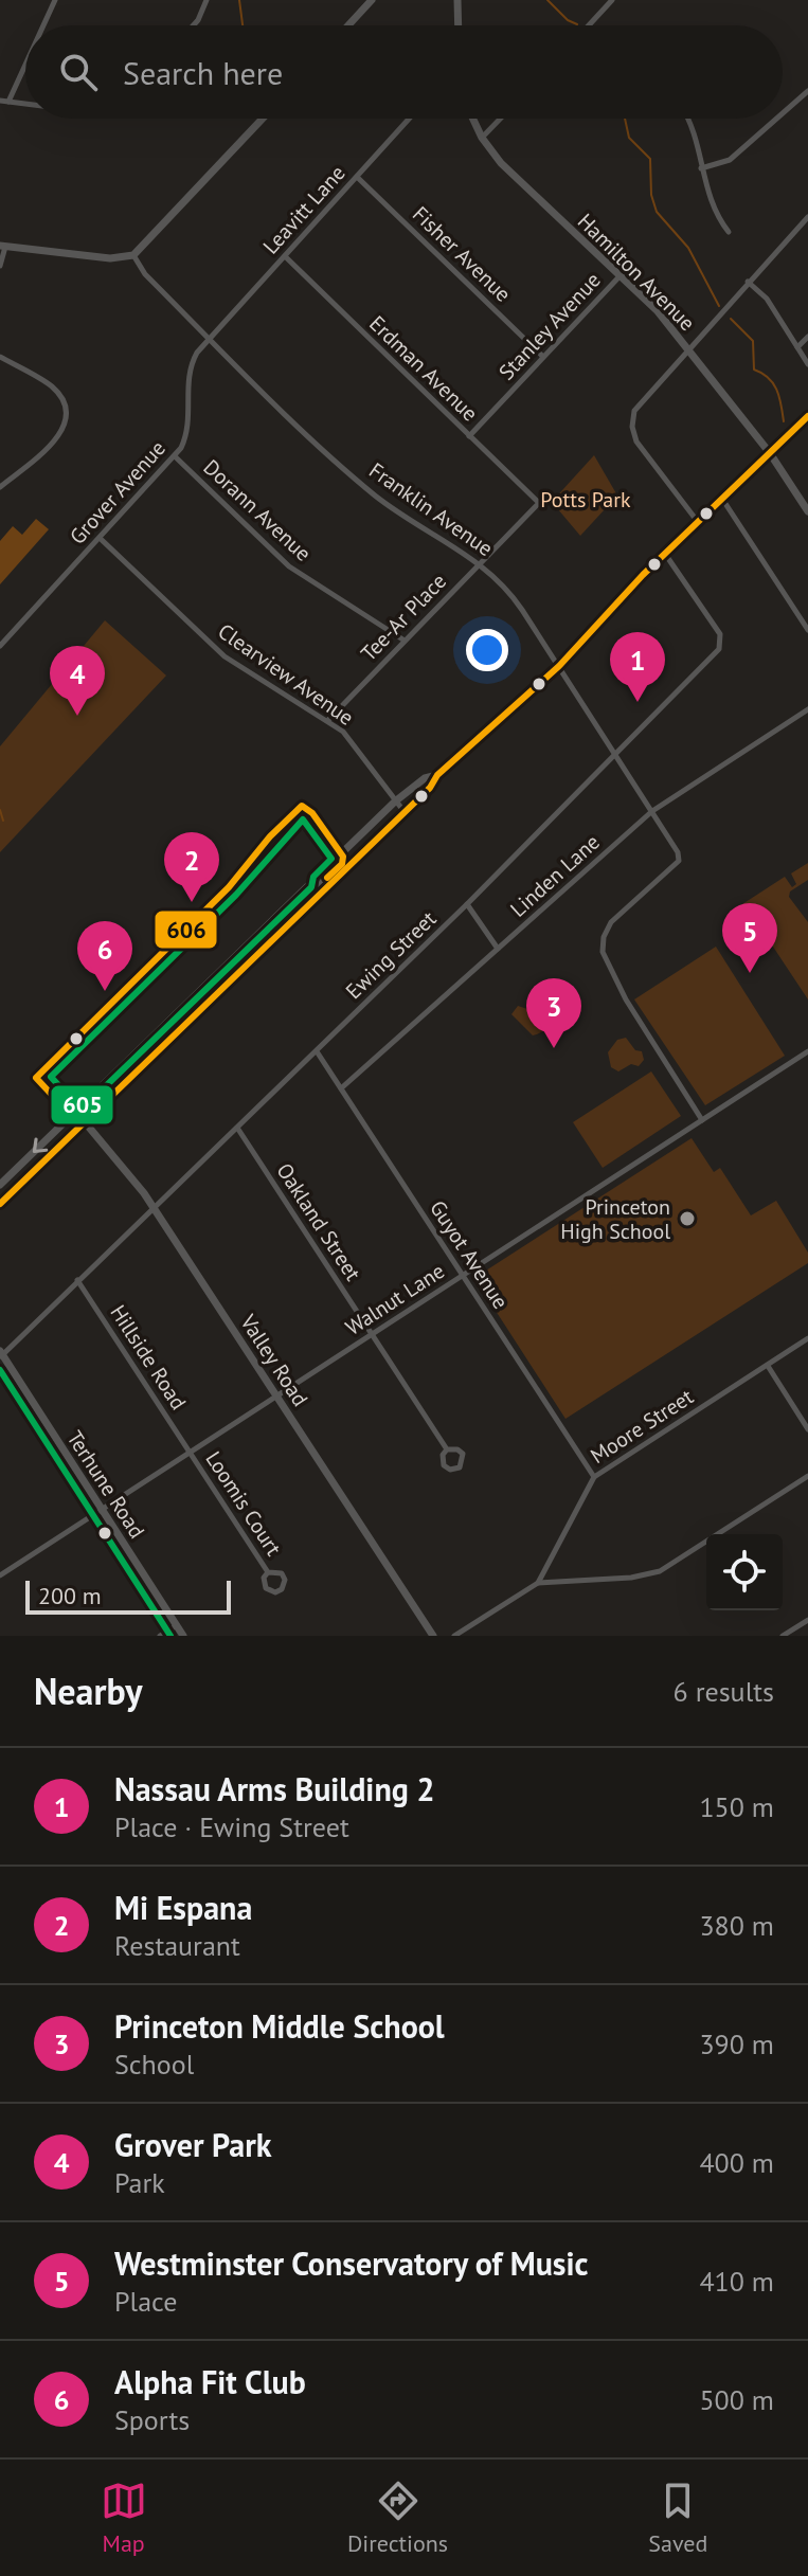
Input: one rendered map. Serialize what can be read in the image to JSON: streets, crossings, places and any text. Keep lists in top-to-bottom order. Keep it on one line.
{"streets":{"street":["Leavitt Lane","Fisher Avenue","Hamilton Avenue","Stanley Avenue","Erdman Avenue","Grover Avenue","Franklin Avenue","Dorann Avenue","Tee-Ar Place","Clearview Avenue","Linden Lane","Ewing Street","Oakland Street","Guyot Avenue","Walnut Lane","Hillside Road","Valley Road","Moore Street","Terhune Road","Loomis Court"]},"crossings":[["Leavitt Lane","Fisher Avenue"],["Leavitt Lane","Erdman Avenue"],["Leavitt Lane","Grover Avenue"],["Leavitt Lane","Franklin Avenue"],["Fisher Avenue","Stanley Avenue"],["Hamilton Avenue","Stanley Avenue"],["Stanley Avenue","Erdman Avenue"],["Erdman Avenue","Tee-Ar Place"],["Grover Avenue","Franklin Avenue"],["Grover Avenue","Dorann Avenue"],["Grover Avenue","Clearview Avenue"],["Franklin Avenue","Tee-Ar Place"],["Franklin Avenue","Linden Lane"],["Franklin Avenue","Ewing Street"],["Franklin Avenue","Walnut Lane"],["Dorann Avenue","Tee-Ar Place"],["Tee-Ar Place","Clearview Avenue"],["Linden Lane","Guyot Avenue"],["Ewing Street","Oakland Street"],["Ewing Street","Guyot Avenue"],["Ewing Street","Hillside Road"],["Ewing Street","Valley Road"],["Ewing Street","Terhune Road"],["Oakland Street","Walnut Lane"],["Guyot Avenue","Walnut Lane"],["Guyot Avenue","Moore Street"],["Walnut Lane","Hillside Road"],["Walnut Lane","Valley Road"],["Walnut Lane","Terhune Road"],["Walnut Lane","Loomis Court"],["Hillside Road","Loomis Court"]],"parks":["Potts Park"],"places":["Princeton High School"],"lines":["transit line 606","transit line 605"],"scale_bar":"200 m","page":{"search":"Search here","pins":["1","4","2","5","6","3"],"scale":"200 m","heading":["Nearby","6 results"],"list":[{"mark":"1","name":"Nassau Arms Building 2","note":"Place · Ewing Street","value":"150 m"},{"mark":"2","name":"Mi Espana","note":"Restaurant","value":"380 m"},{"mark":"3","name":"Princeton Middle School","note":"School","value":"390 m"},{"mark":"4","name":"Grover Park","note":"Park","value":"400 m"},{"mark":"5","name":"Westminster Conservatory of Music","note":"Place","value":"410 m"},{"mark":"6","name":"Alpha Fit Club","note":"Sports","value":"500 m"}],"nav":["Map","Directions","Saved"]}}
